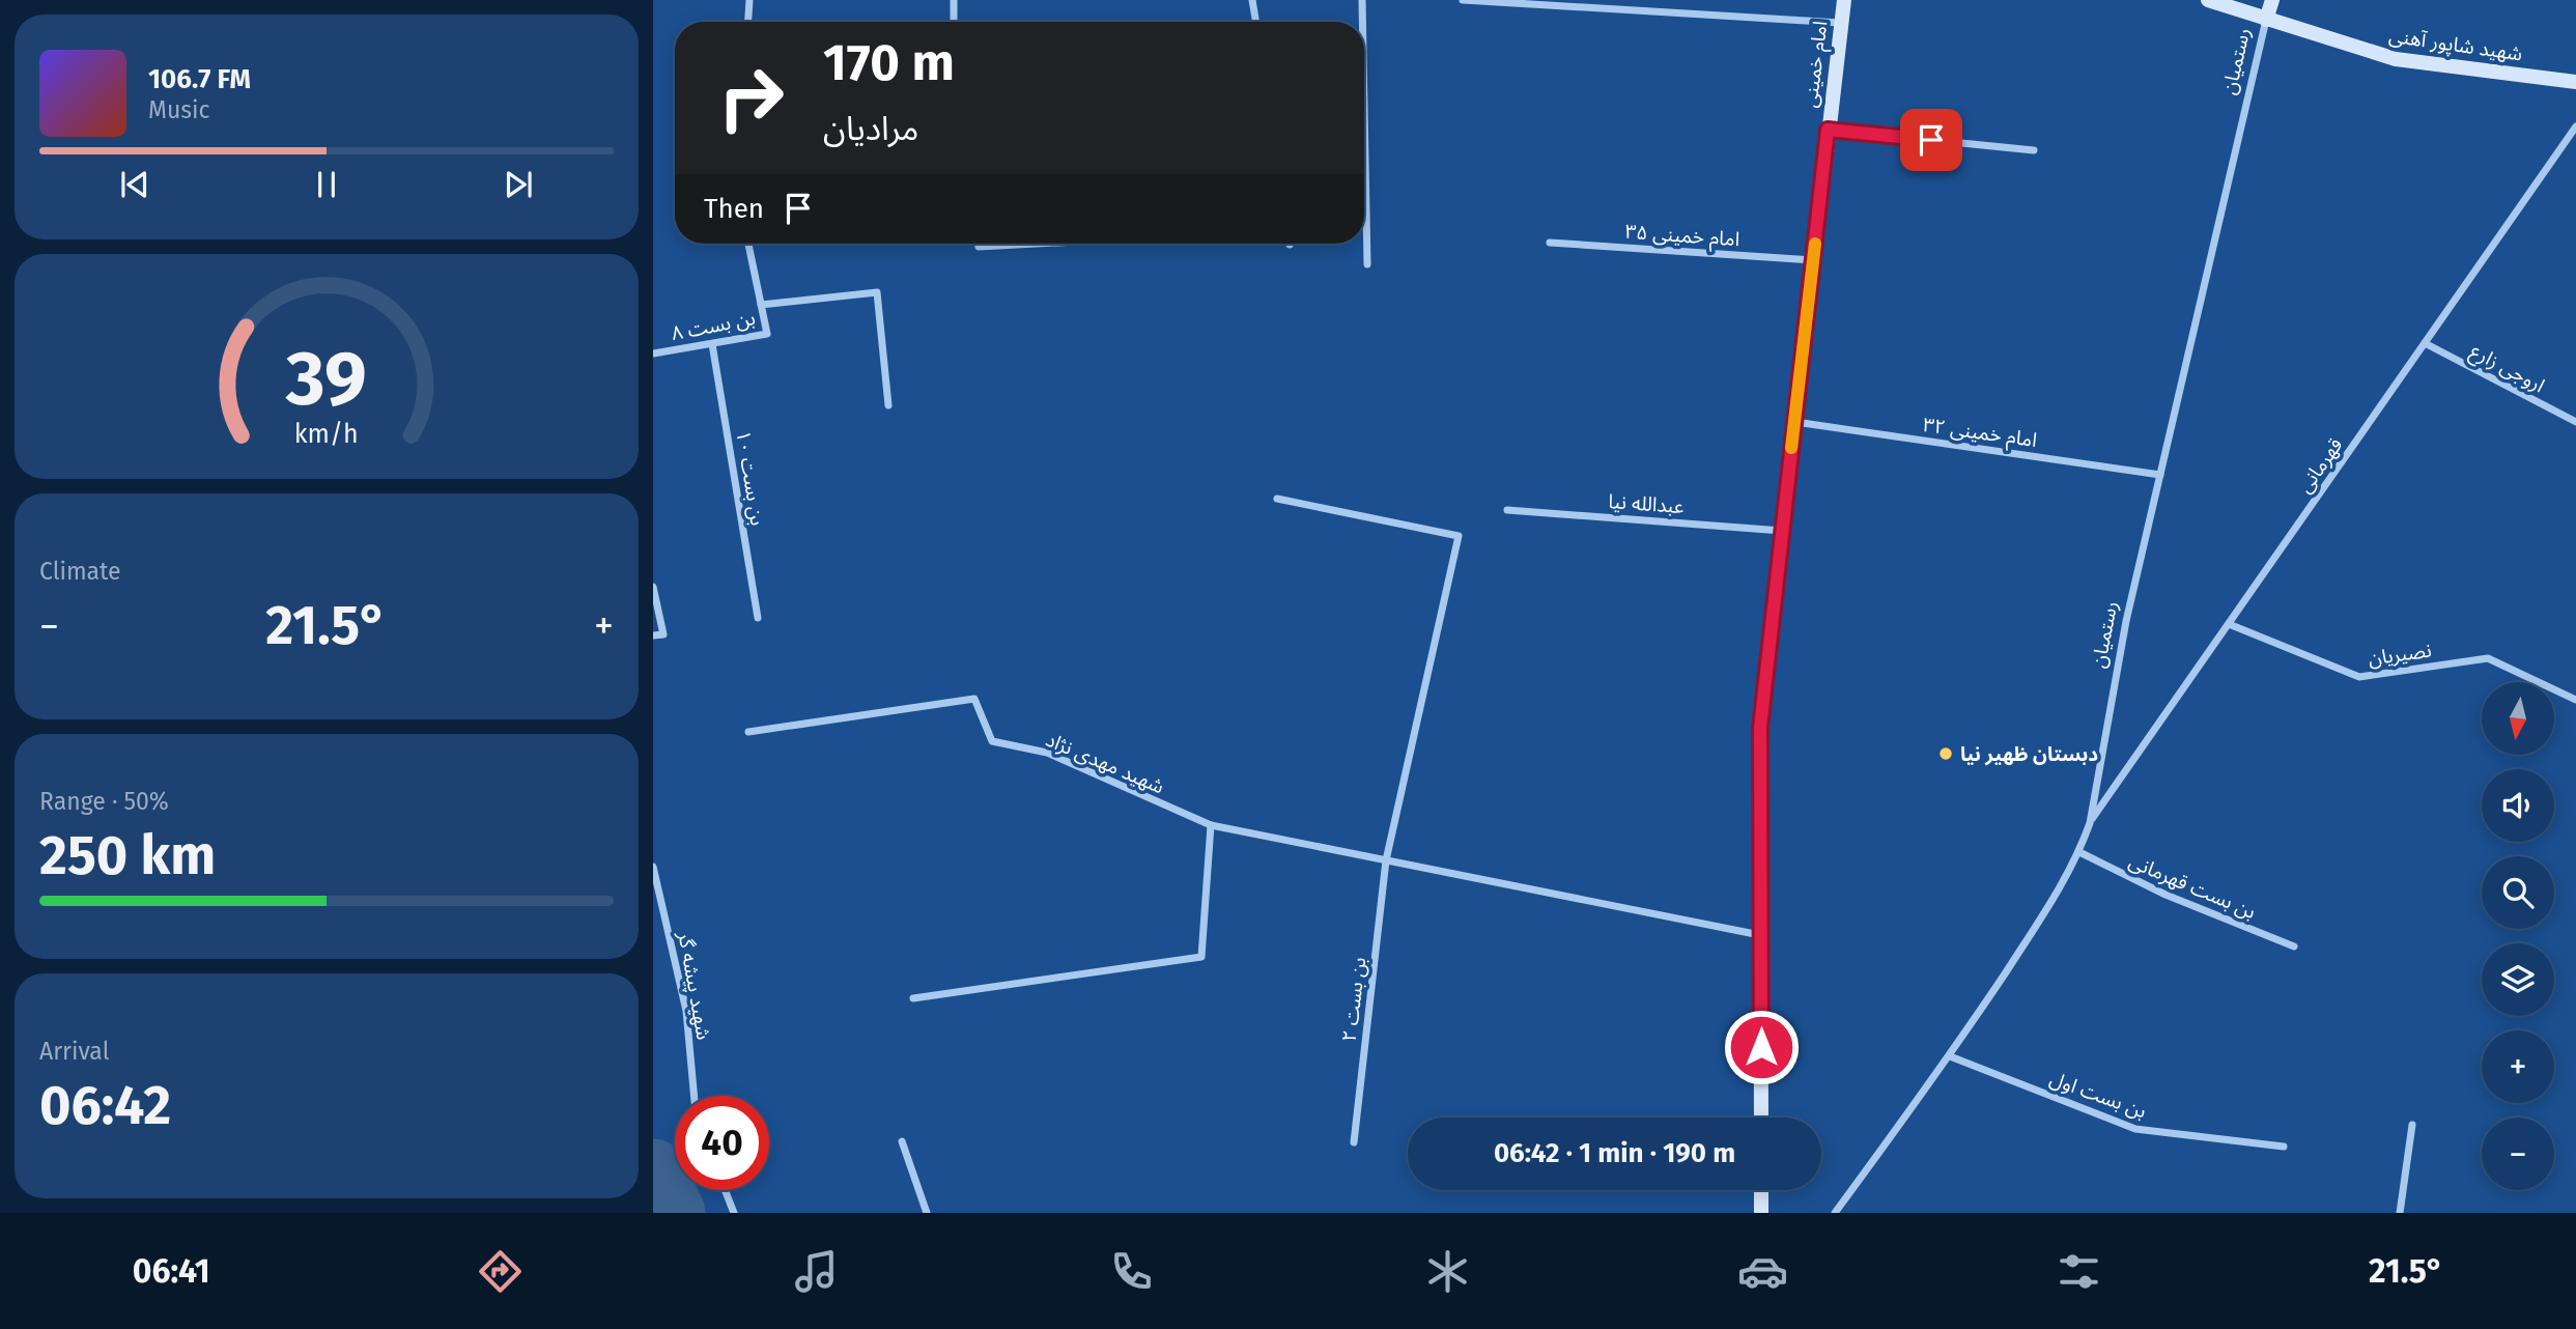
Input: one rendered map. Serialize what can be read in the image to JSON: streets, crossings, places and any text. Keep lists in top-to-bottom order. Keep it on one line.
{"streets":{"street":["شهید شاپور آهنی","رستمیان","امام خمینی","امام خمینی ۳۵","بن بست ۸","اروجی زارع","امام خمینی ۳۲","قهرمانی","بن بست ۱۰","عبدالله نیا","نصیریان","شهید مهدی نژاد","بن بست قهرمانی","شهید پیشه گر","بن بست ۲","بن بست اول"]},"crossings":[["شهید شاپور آهنی","رستمیان"],["رستمیان","امام خمینی ۳۲"],["رستمیان","قهرمانی"],["رستمیان","بن بست قهرمانی"],["رستمیان","بن بست اول"],["امام خمینی","امام خمینی ۳۵"],["امام خمینی","امام خمینی ۳۲"],["امام خمینی","عبدالله نیا"],["امام خمینی","شهید مهدی نژاد"],["بن بست ۸","بن بست ۱۰"],["اروجی زارع","قهرمانی"],["قهرمانی","نصیریان"],["شهید مهدی نژاد","بن بست ۲"]],"places":["دبستان ظهیر نیا"],"north":"bottom","page":{"turn":["170 m","مرادیان"],"song":["106.7 FM","Music"],"then":"Then","tile":["Climate",["Range · 50%","250 km"],["Arrival","06:42"]],"heat":["−","21.5°","+"],"map_buttons":["+","−"],"limit":"40","trip":"06:42 · 1 min · 190 m","tabs":["06:41","21.5°"],"gauge":["39","km/h"]}}
